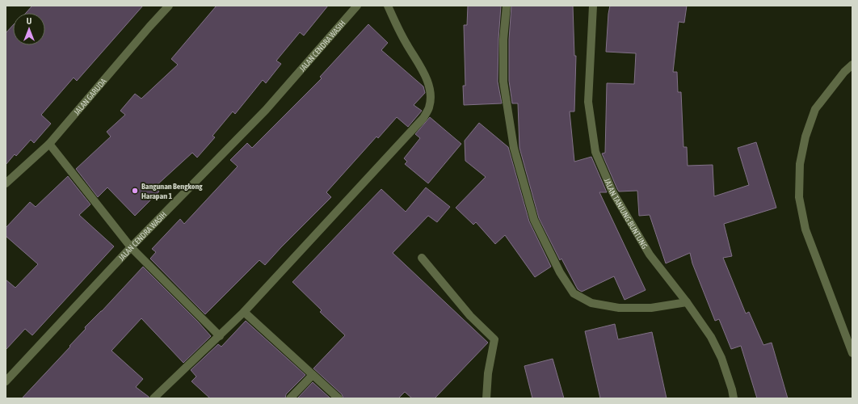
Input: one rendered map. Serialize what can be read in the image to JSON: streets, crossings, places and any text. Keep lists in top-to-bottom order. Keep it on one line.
{"streets":{"street":["JALAN CENDRA WASIH","JALAN GARUDA","JALAN TANJUNG BUNTUNG"]},"places":["Bangunan Bengkong Harapan 1"],"north":"top"}
